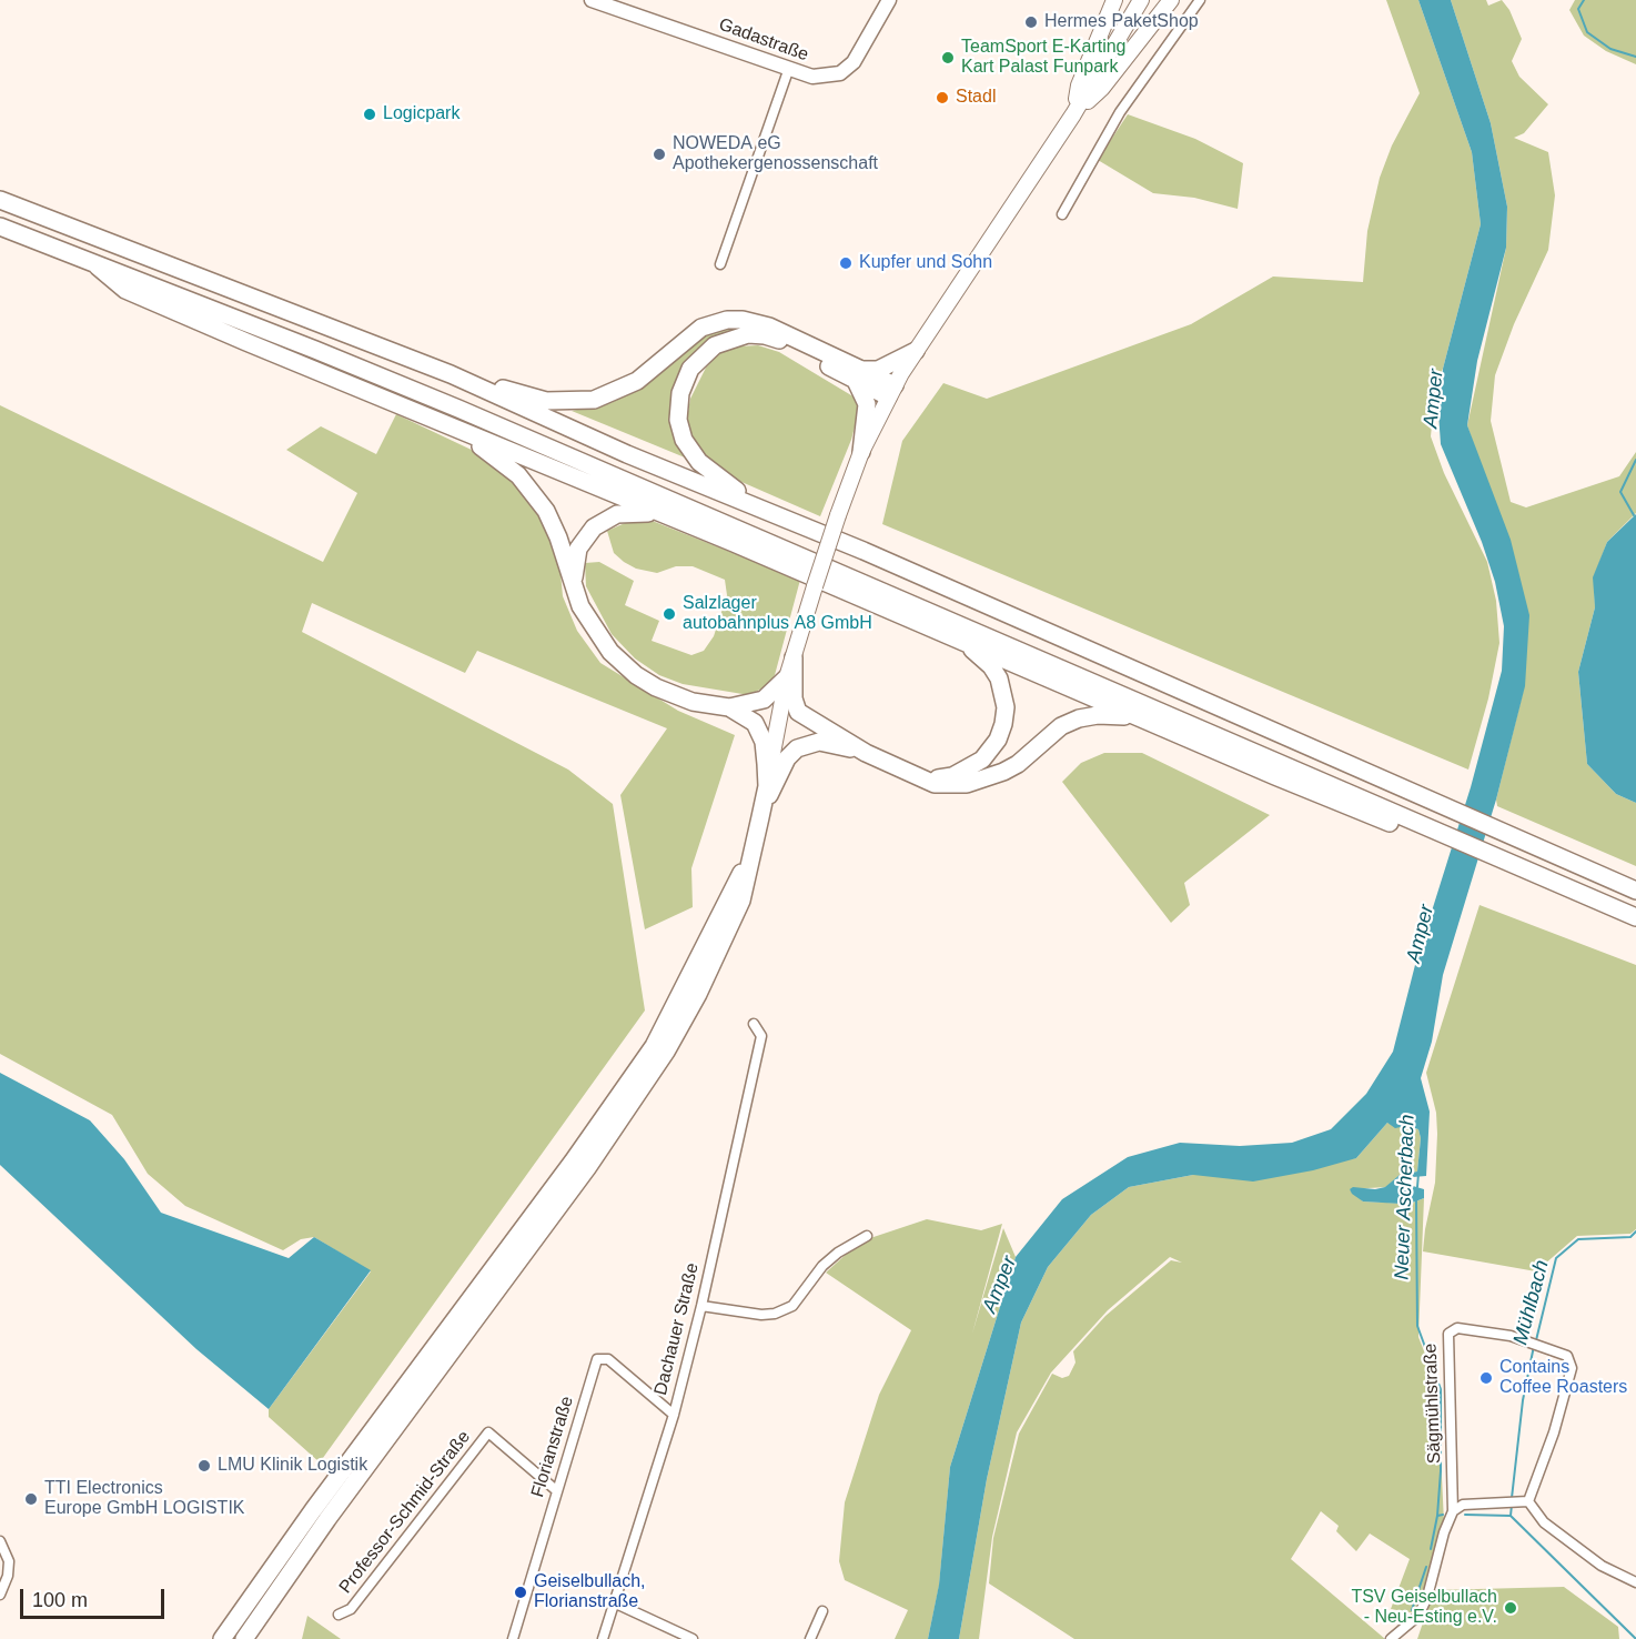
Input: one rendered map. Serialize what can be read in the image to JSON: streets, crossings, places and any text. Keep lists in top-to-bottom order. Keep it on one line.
{"streets":{"street":["Gadastraße","Dachauer Straße","Sägmühlstraße","Florianstraße","Professor-Schmid-Straße"]},"crossings":[["Dachauer Straße","Florianstraße"],["Florianstraße","Professor-Schmid-Straße"]],"water":["Amper","Neuer Ascherbach","Mühlbach"],"places":["Hermes PaketShop","TeamSport E-Karting Kart Palast Funpark","Stadl","Logicpark","NOWEDA eG Apothekergenossenschaft","Kupfer und Sohn","Salzlager autobahnplus A8 GmbH","Contains Coffee Roasters","LMU Klinik Logistik","TTI Electronics Europe GmbH LOGISTIK","Geiselbullach, Florianstraße","TSV Geiselbullach - Neu-Esting e.V."],"scale_bar":"100 m"}
